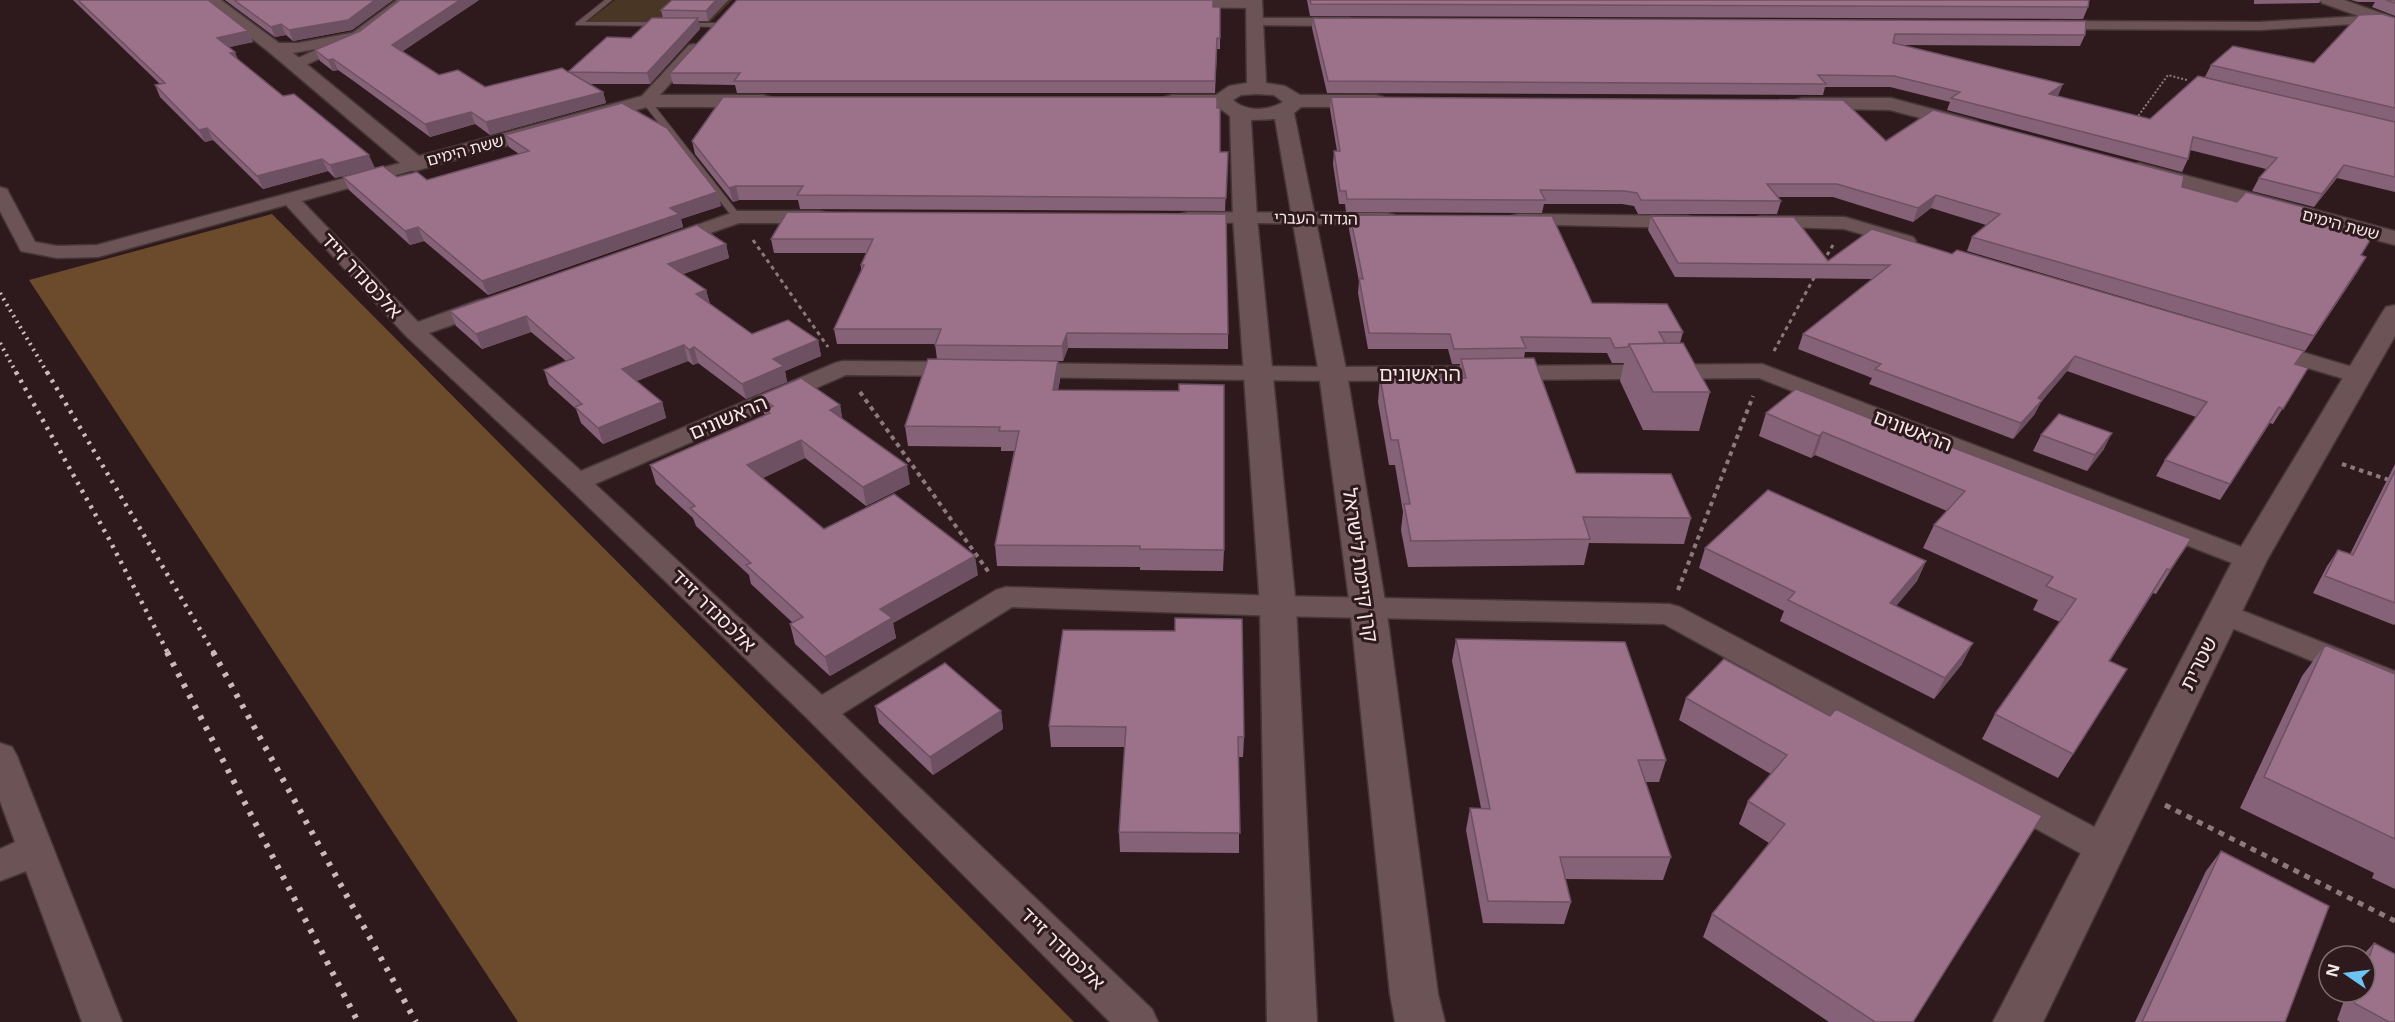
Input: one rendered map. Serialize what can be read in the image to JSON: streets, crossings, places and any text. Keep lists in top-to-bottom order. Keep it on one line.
{"streets":{"street":["ששת הימים","הגדוד העברי","אלכסנדר זייד","הראשונים","קרן קיימת לישראל","שטרית"]},"crossings":[["ששת הימים","אלכסנדר זייד"],["הגדוד העברי","קרן קיימת לישראל"],["אלכסנדר זייד","הראשונים"],["הראשונים","קרן קיימת לישראל"],["הראשונים","שטרית"]],"north":"left"}
